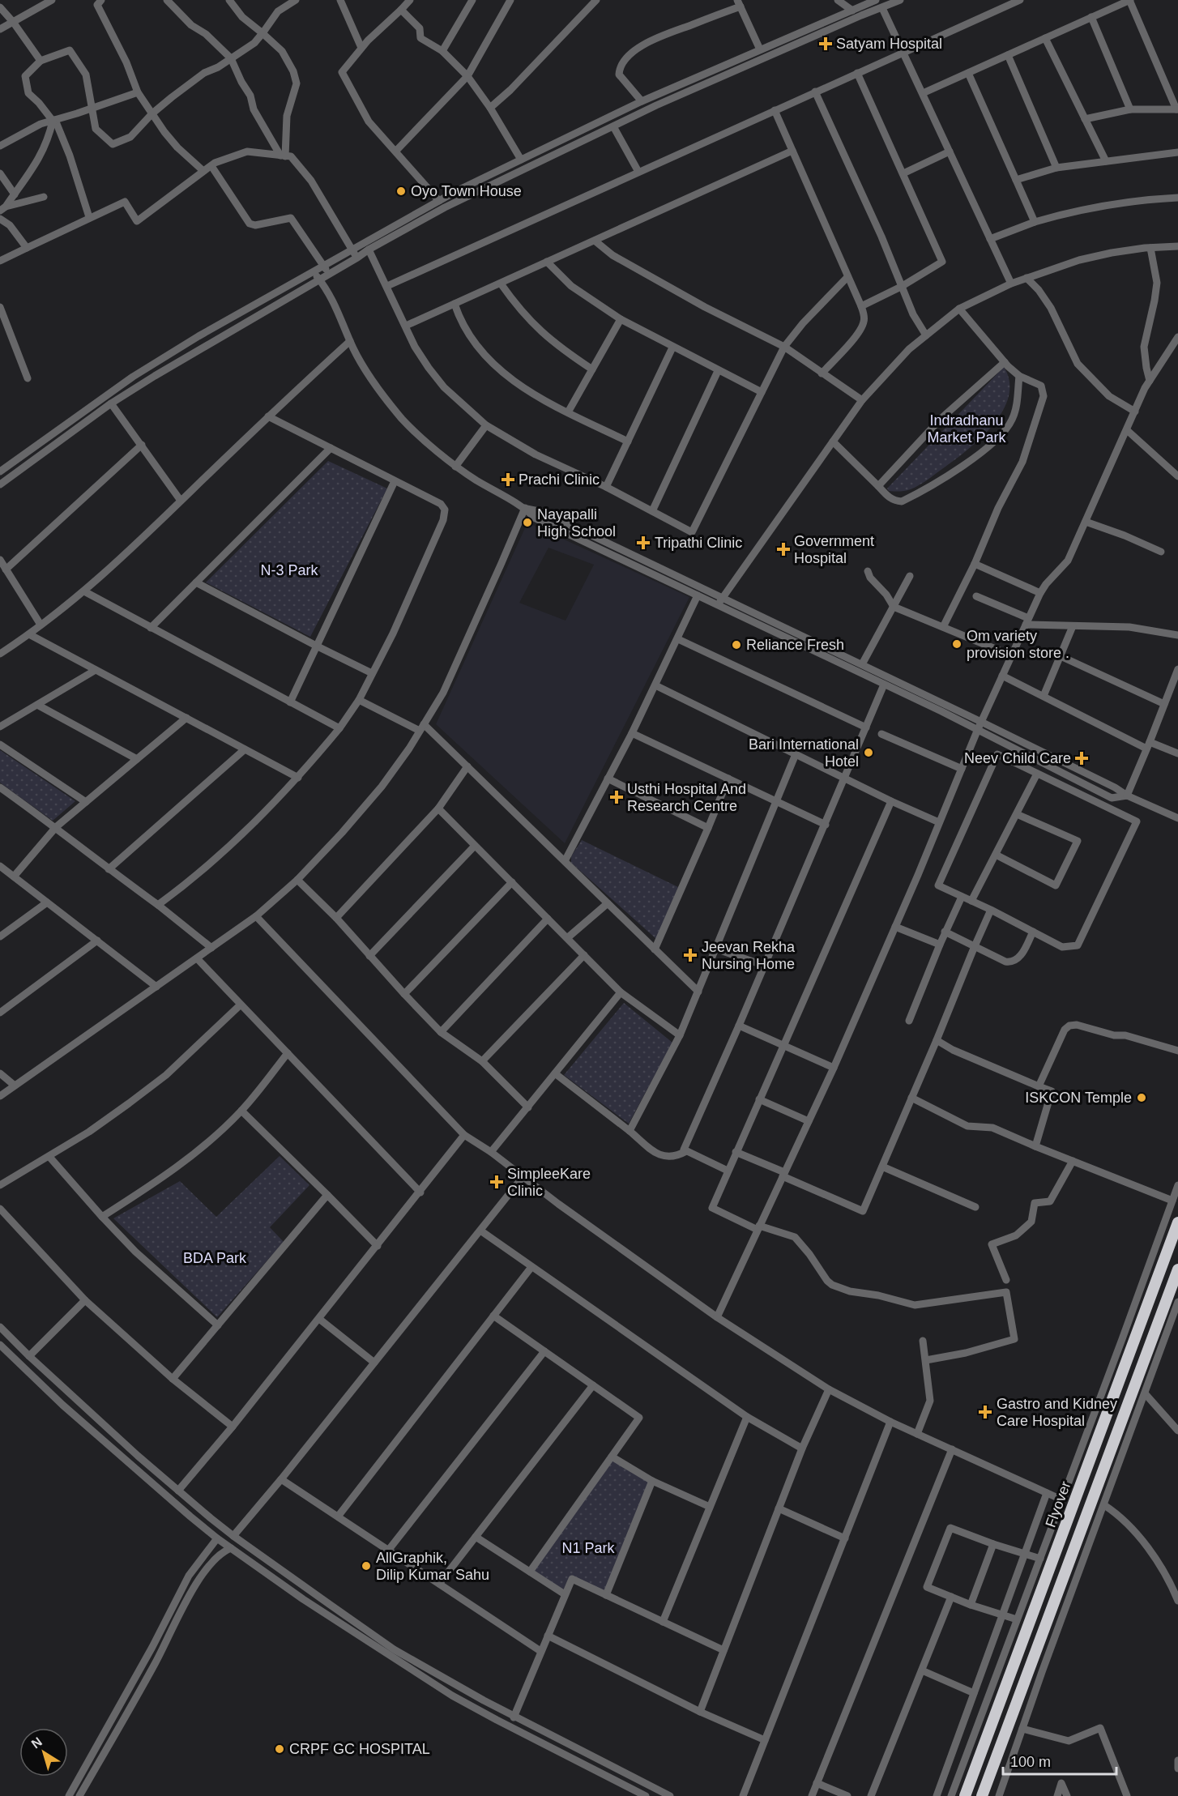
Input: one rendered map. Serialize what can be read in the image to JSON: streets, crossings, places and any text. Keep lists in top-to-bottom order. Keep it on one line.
{"streets":{"highway":["Flyover"]},"parks":["Indradhanu Market Park","N-3 Park","BDA Park","N1 Park"],"places":{"health":["Satyam Hospital","Prachi Clinic","Tripathi Clinic","Government Hospital","Neev Child Care","Usthi Hospital And Research Centre","Jeevan Rekha Nursing Home","SimpleeKare Clinic","Gastro and Kidney Care Hospital"],"other":["Oyo Town House","Nayapalli High School","Om variety provision store .","Reliance Fresh","Bari International Hotel","ISKCON Temple","AllGraphik, Dilip Kumar Sahu","CRPF GC HOSPITAL"]},"scale_bar":"100 m","north":"top left"}
